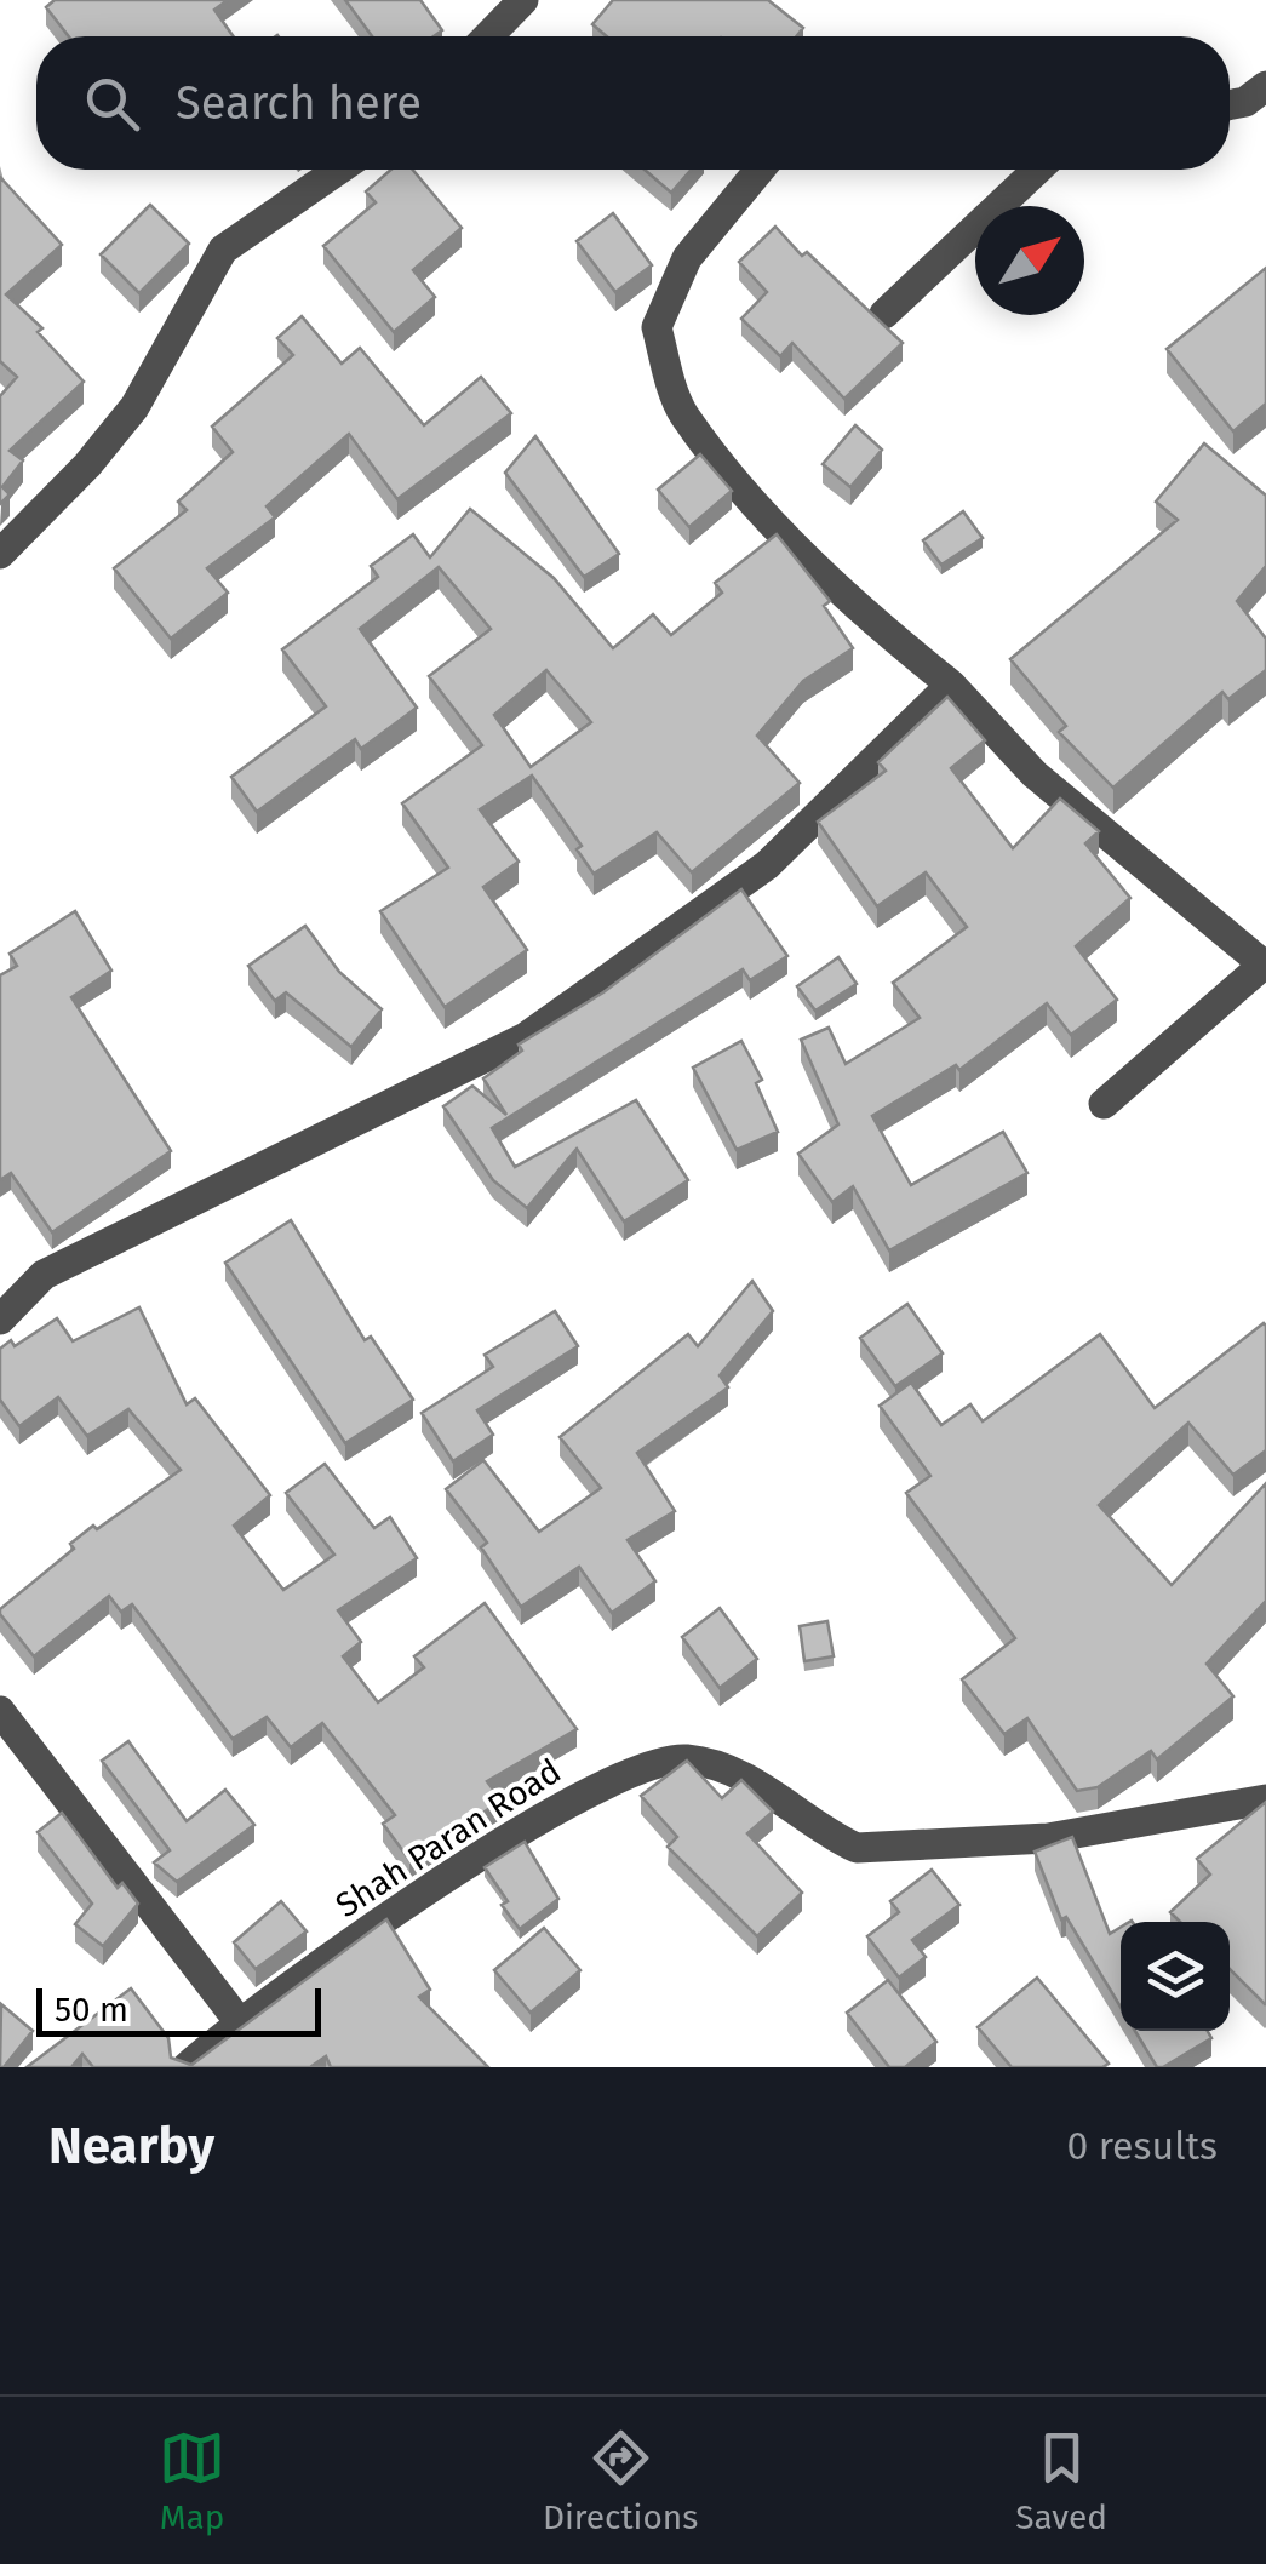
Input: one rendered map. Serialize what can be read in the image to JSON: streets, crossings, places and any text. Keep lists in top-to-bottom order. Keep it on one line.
{"streets":{"street":["Shah Paran Road"]},"scale_bar":"50 m","north":"top right","page":{"search":"Search here","scale":"50 m","heading":["Nearby","0 results"],"nav":["Map","Directions","Saved"]}}
